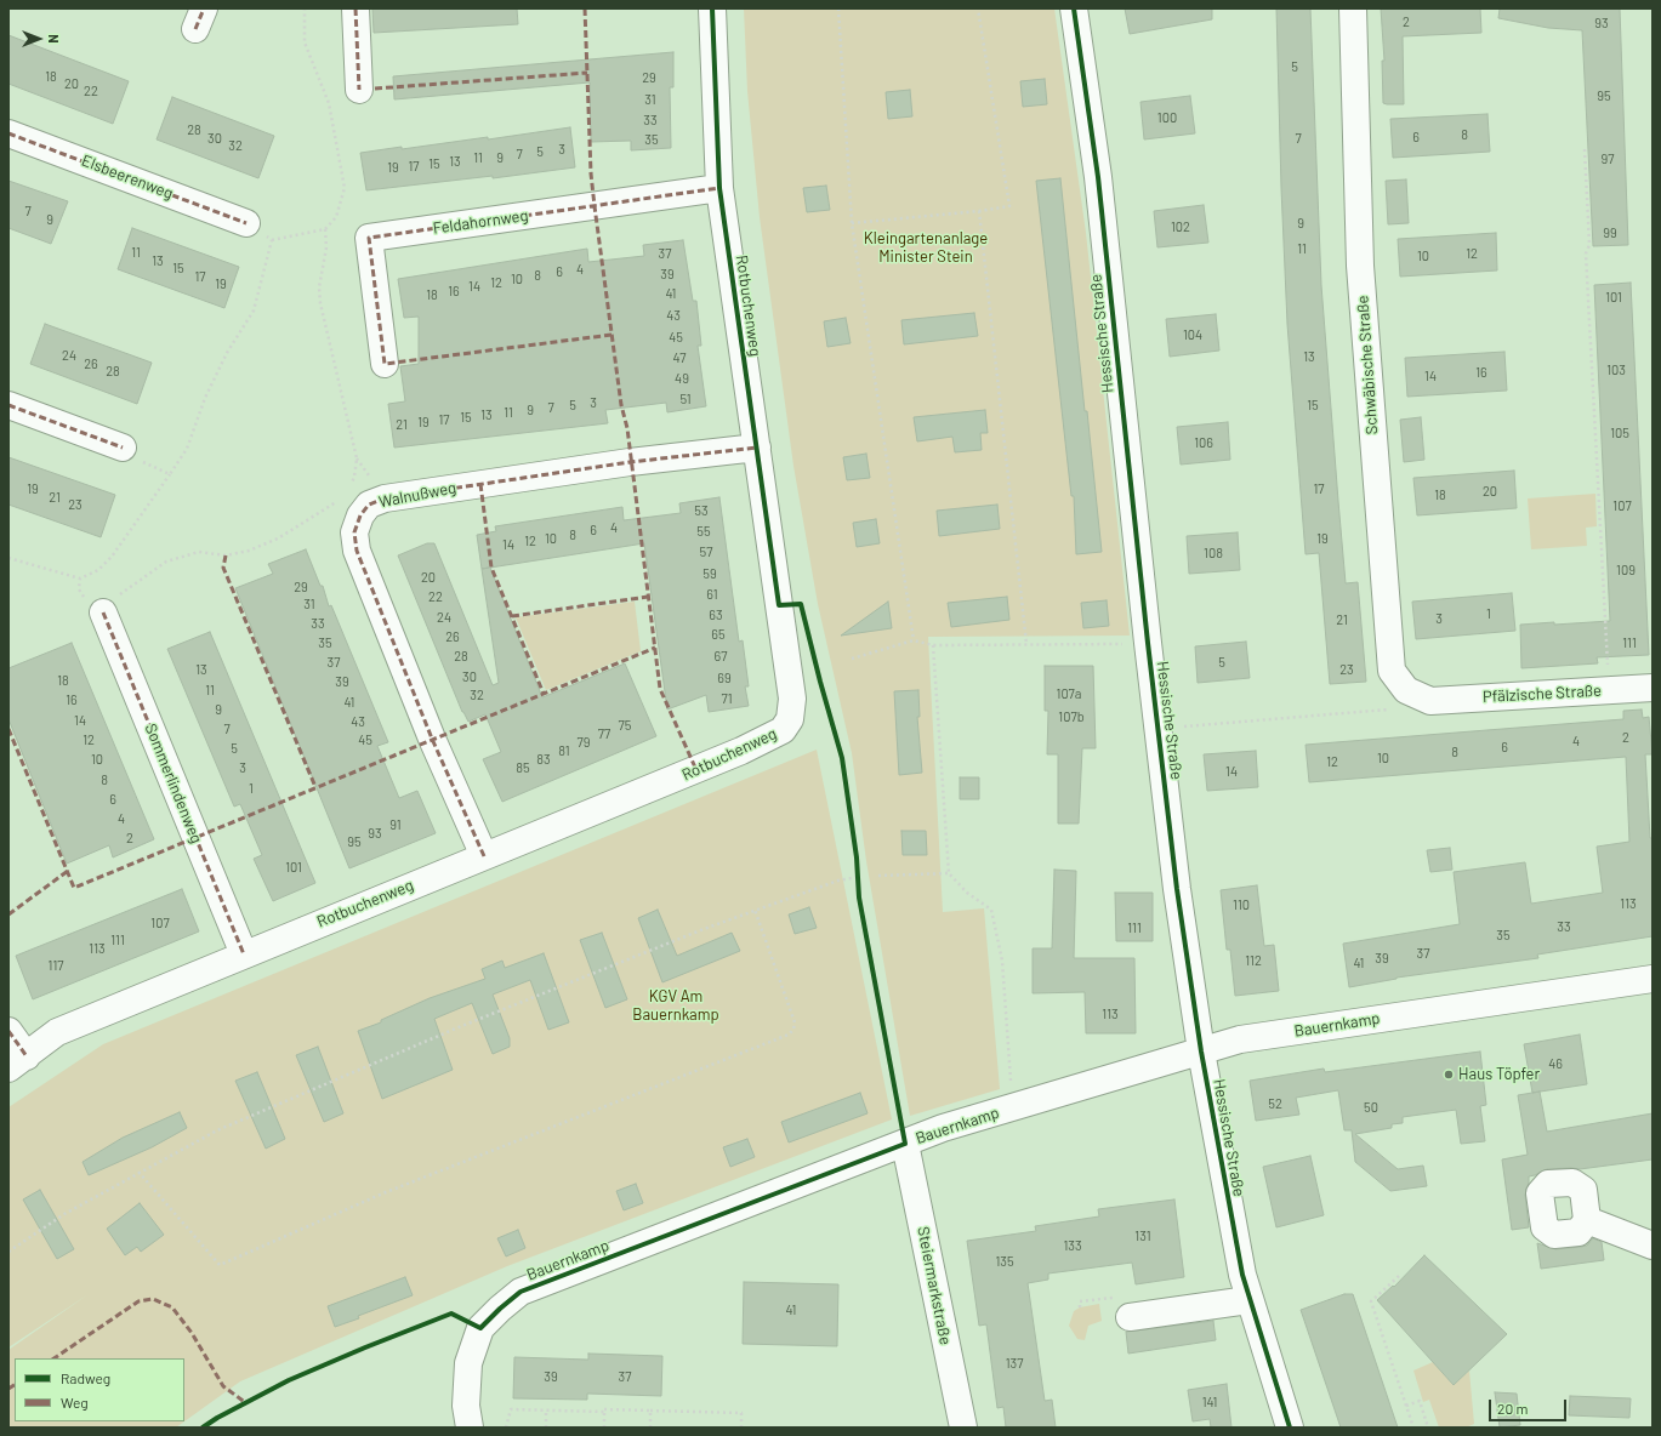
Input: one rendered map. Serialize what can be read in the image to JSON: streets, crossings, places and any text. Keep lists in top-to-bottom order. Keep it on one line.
{"streets":{"street":["Elsbeerenweg","Feldahornweg","Rotbuchenweg","Hessische Straße","Schwäbische Straße","Walnußweg","Pfälzische Straße","Sommerlindenweg","Bauernkamp","Steiermarkstraße"]},"crossings":[["Feldahornweg","Rotbuchenweg"],["Rotbuchenweg","Walnußweg"],["Rotbuchenweg","Sommerlindenweg"],["Hessische Straße","Bauernkamp"],["Schwäbische Straße","Pfälzische Straße"],["Bauernkamp","Steiermarkstraße"]],"parks":["Kleingartenanlage Minister Stein","KGV Am Bauernkamp"],"places":["Haus Töpfer"],"house_numbers":["2","93","5","18","29","20","22","95","31","100","33","28","8","6","30","7","35","32","3","5","7","11","9","97","13","15","17","19","7","9","9","102","99","11","11","37","12","10","13","15","4","6","39","8","17","10","12","19","14","16","41","18","101","43","104","45","24","13","47","26","103","28","16","14","49","51","3","5","15","7","9","11","13","15","17","19","21","105","106","19","17","20","18","21","23","107","53","4","6","55","8","10","19","12","14","57","108","109","59","20","29","61","22","31","1","63","24","3","21","33","65","26","35","111","28","67","37","5","13","23","30","69","18","39","11","107a","32","71","16","41","9","107b","14","43","75","7","77","2","12","45","4","79","6","5","81","8","10","10","83","12","3","85","14","8","1","6","4","91","93","2","95","101","113","110","107","33","111","35","111","113","37","39","112","41","117","113","46","52","50","131","133","135","41","137","39","37","141"],"legend":["Radweg","Weg"],"scale_bar":"20 m","north":"right"}
